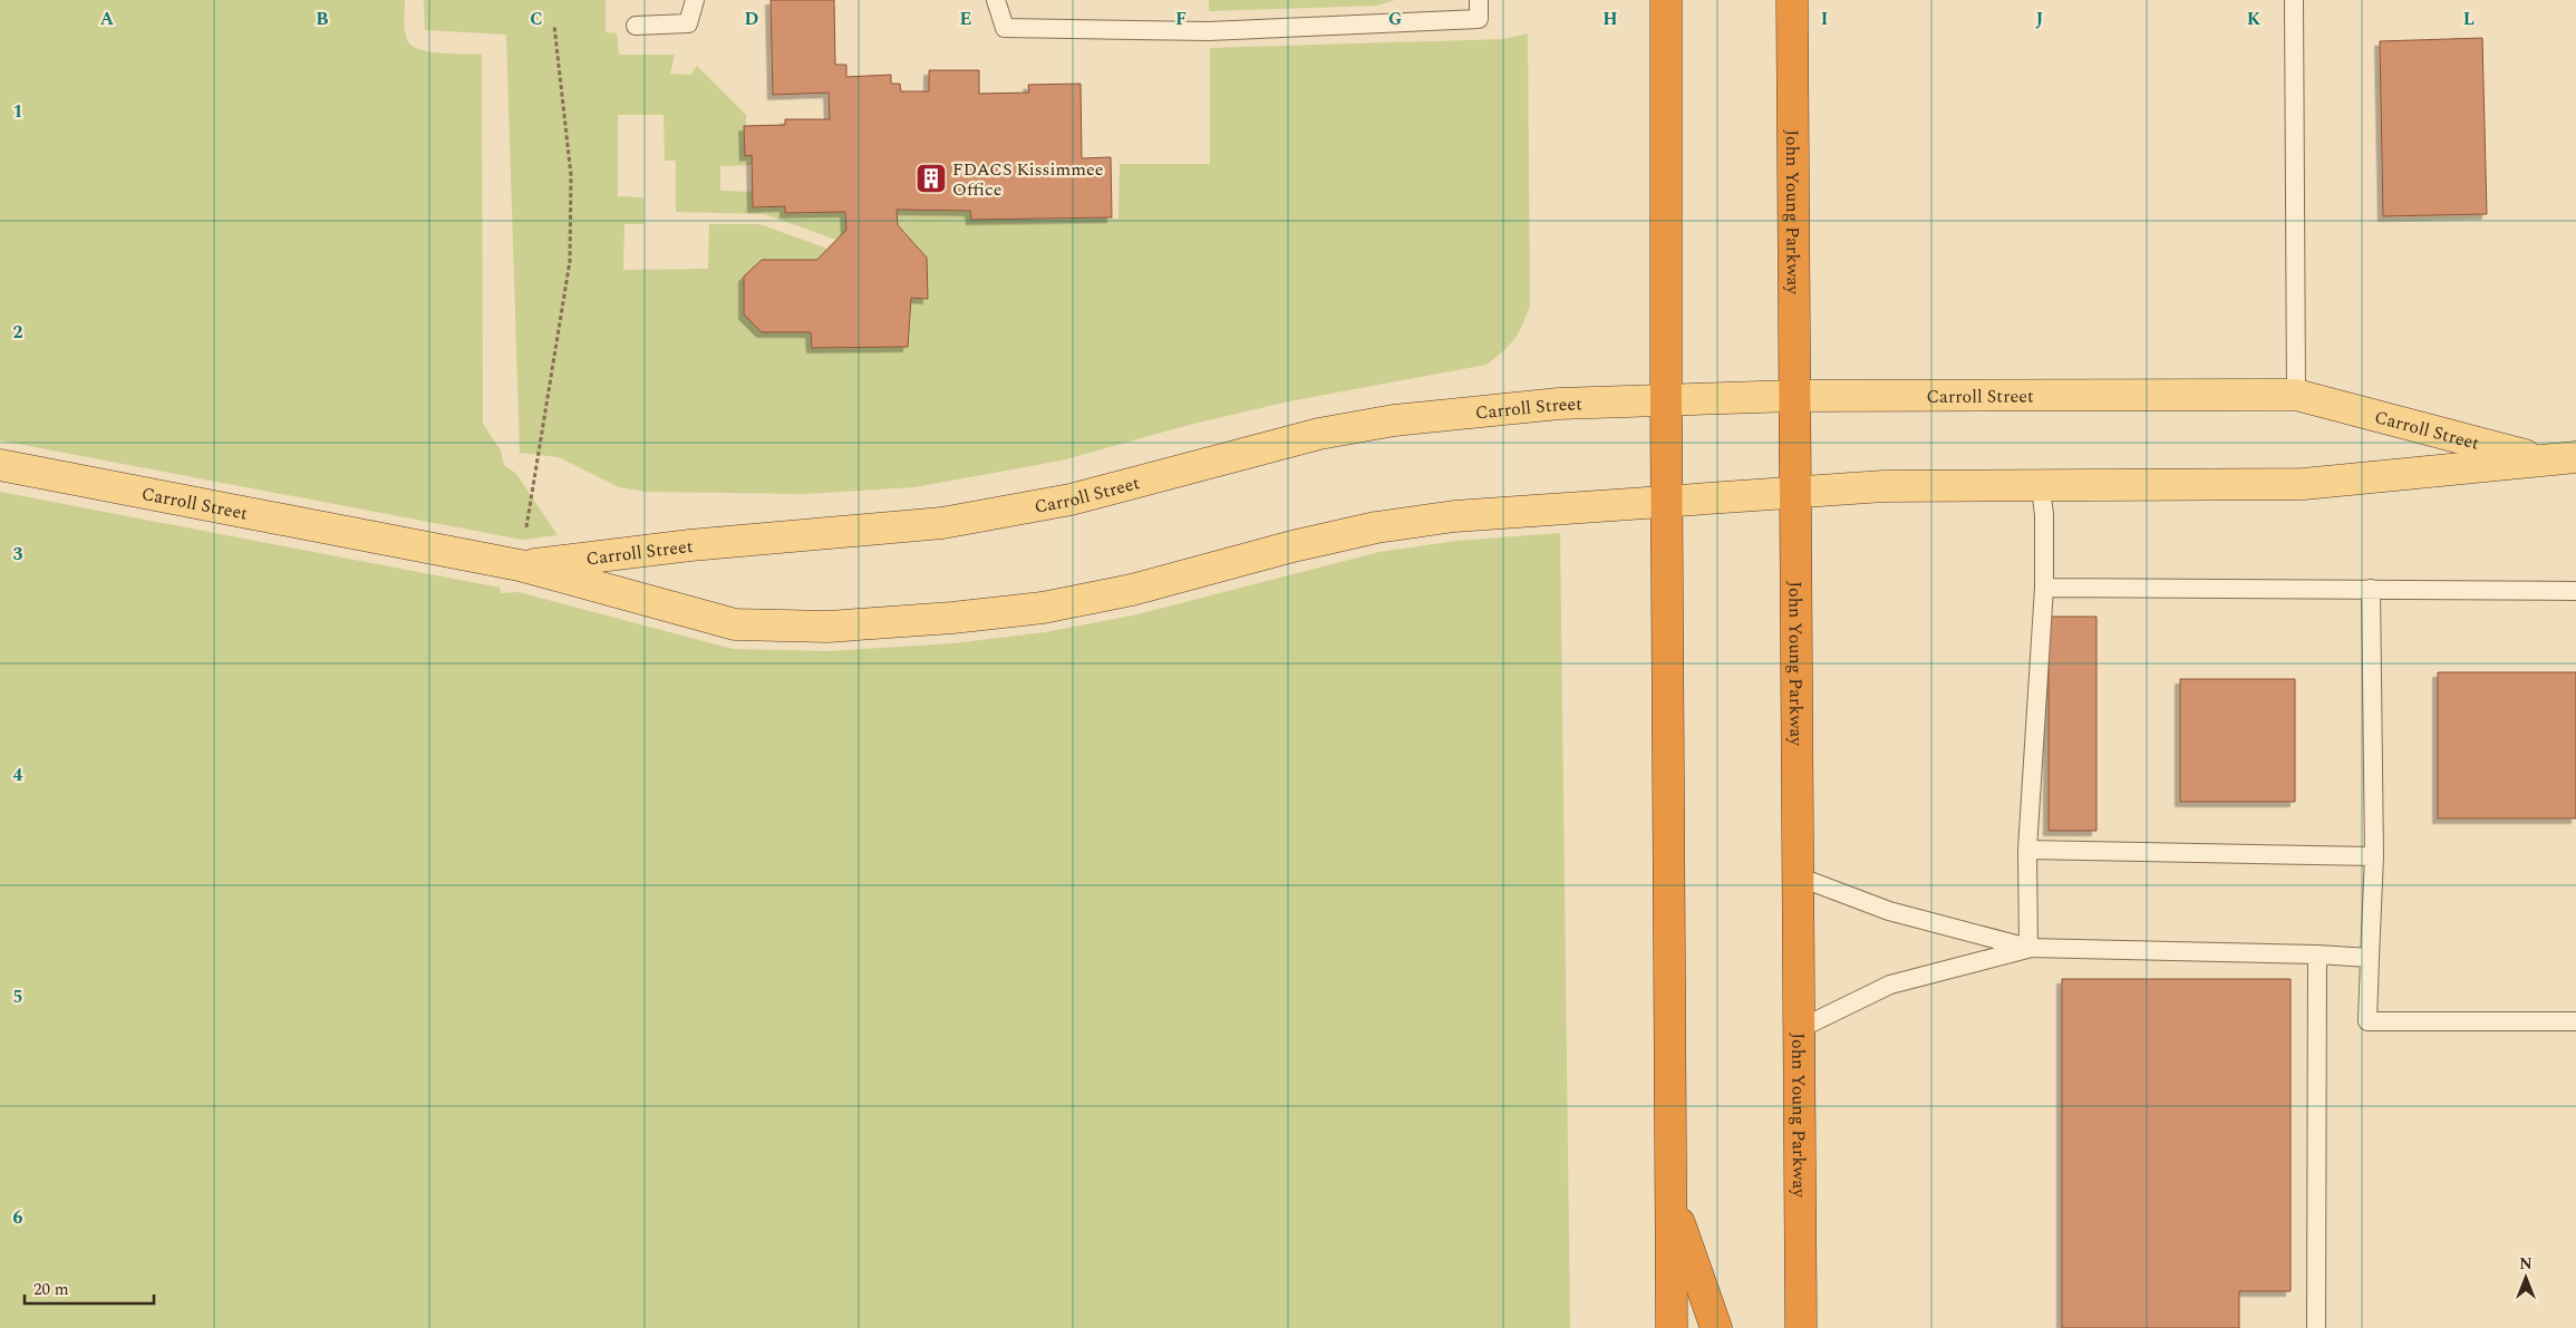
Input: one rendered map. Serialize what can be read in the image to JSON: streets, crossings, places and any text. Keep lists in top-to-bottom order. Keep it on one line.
{"streets":{"highway":["John Young Parkway"],"main road":["Carroll Street"]},"crossings":[["John Young Parkway","Carroll Street"]],"places":{"building":["FDACS Kissimmee Office"]},"scale_bar":"20 m","north":"top","grid":{"columns":["A","B","C","D","E","F","G","H","I","J","K","L"],"rows":["1","2","3","4","5","6"]}}
